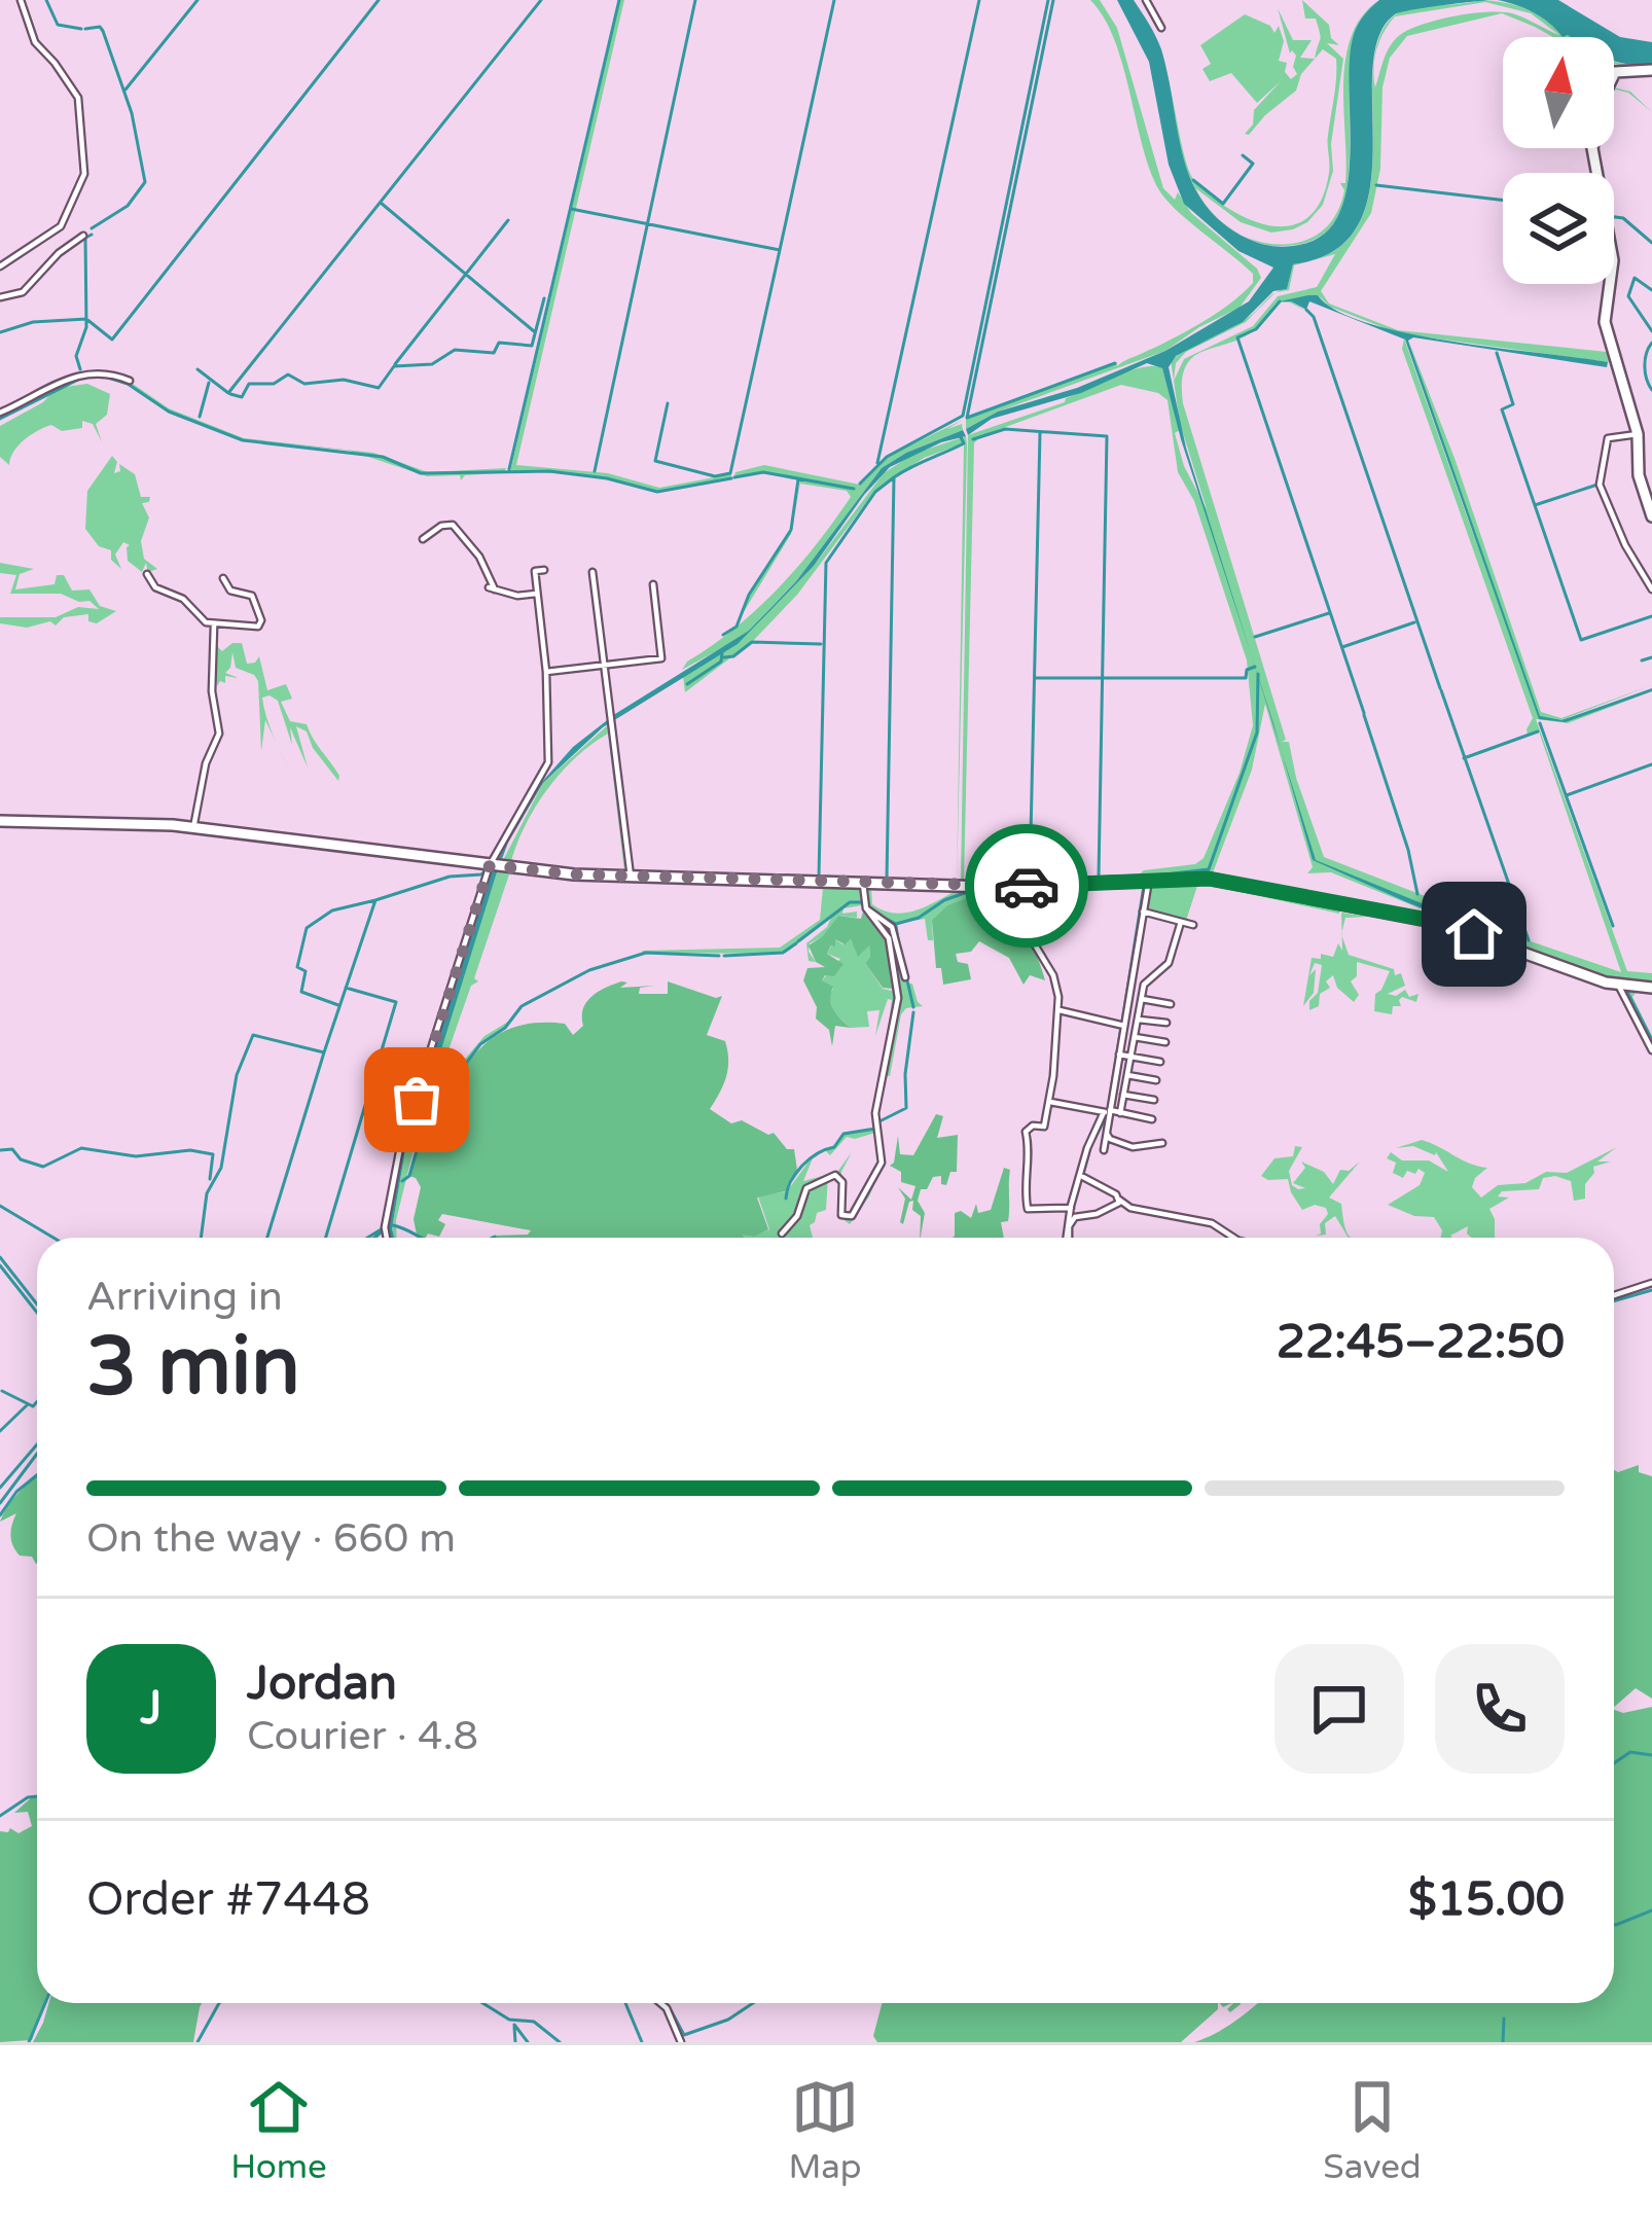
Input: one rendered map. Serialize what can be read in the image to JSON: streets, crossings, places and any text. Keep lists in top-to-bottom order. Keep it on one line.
{"north":"top","page":{"heading":["3 min","Arriving in","22:45–22:50"],"panel":["Jordan","Courier · 4.8","Order #7448","$15.00"],"bar":"On the way · 660 m","round":"J","tabs":["Home","Map","Saved"]}}
